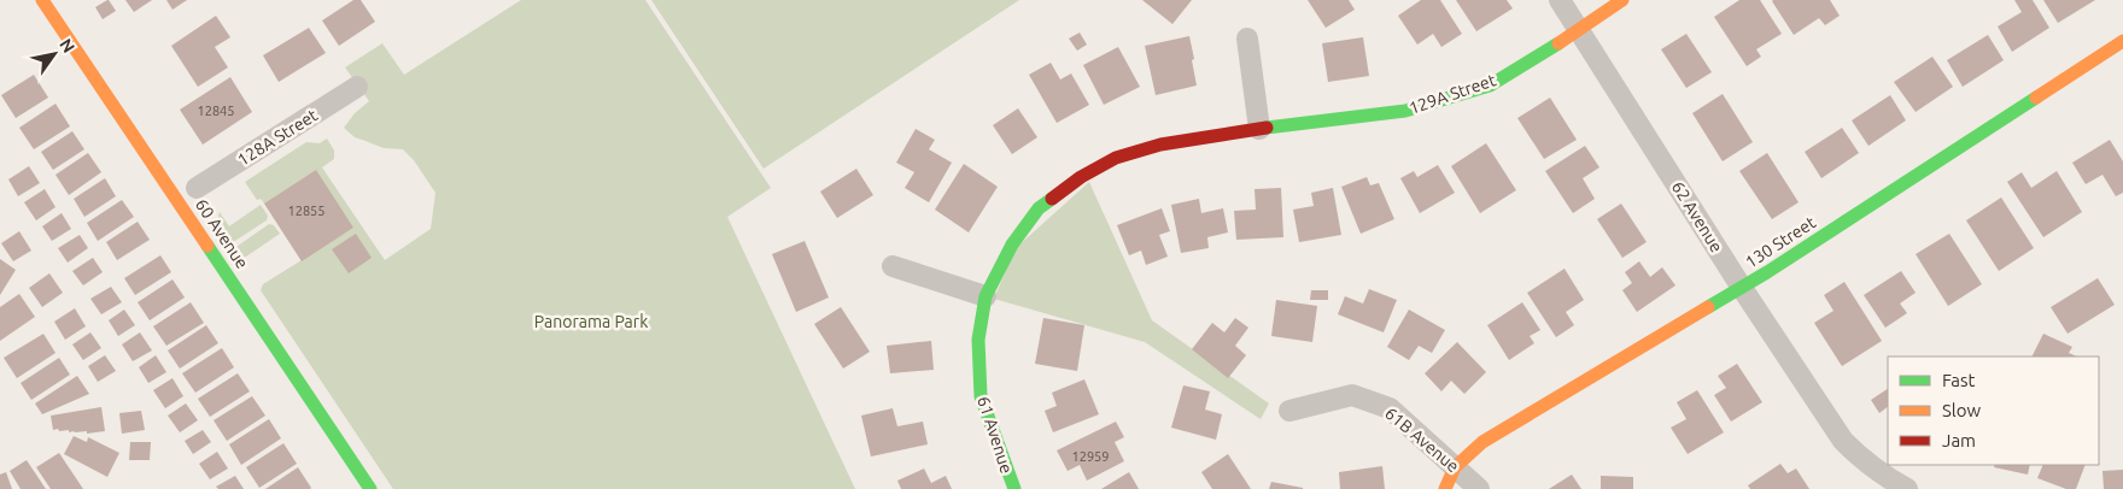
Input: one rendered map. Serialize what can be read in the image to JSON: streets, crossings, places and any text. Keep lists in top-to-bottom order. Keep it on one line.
{"streets":{"street":["129A Street","128A Street","62 Avenue","60 Avenue","130 Street","61 Avenue","61B Avenue"]},"crossings":[["129A Street","62 Avenue"],["129A Street","61 Avenue"],["62 Avenue","130 Street"],["130 Street","61B Avenue"]],"parks":["Panorama Park"],"house_numbers":["12845","12855","12959"],"legend":["Fast","Slow","Jam"],"north":"top right"}
